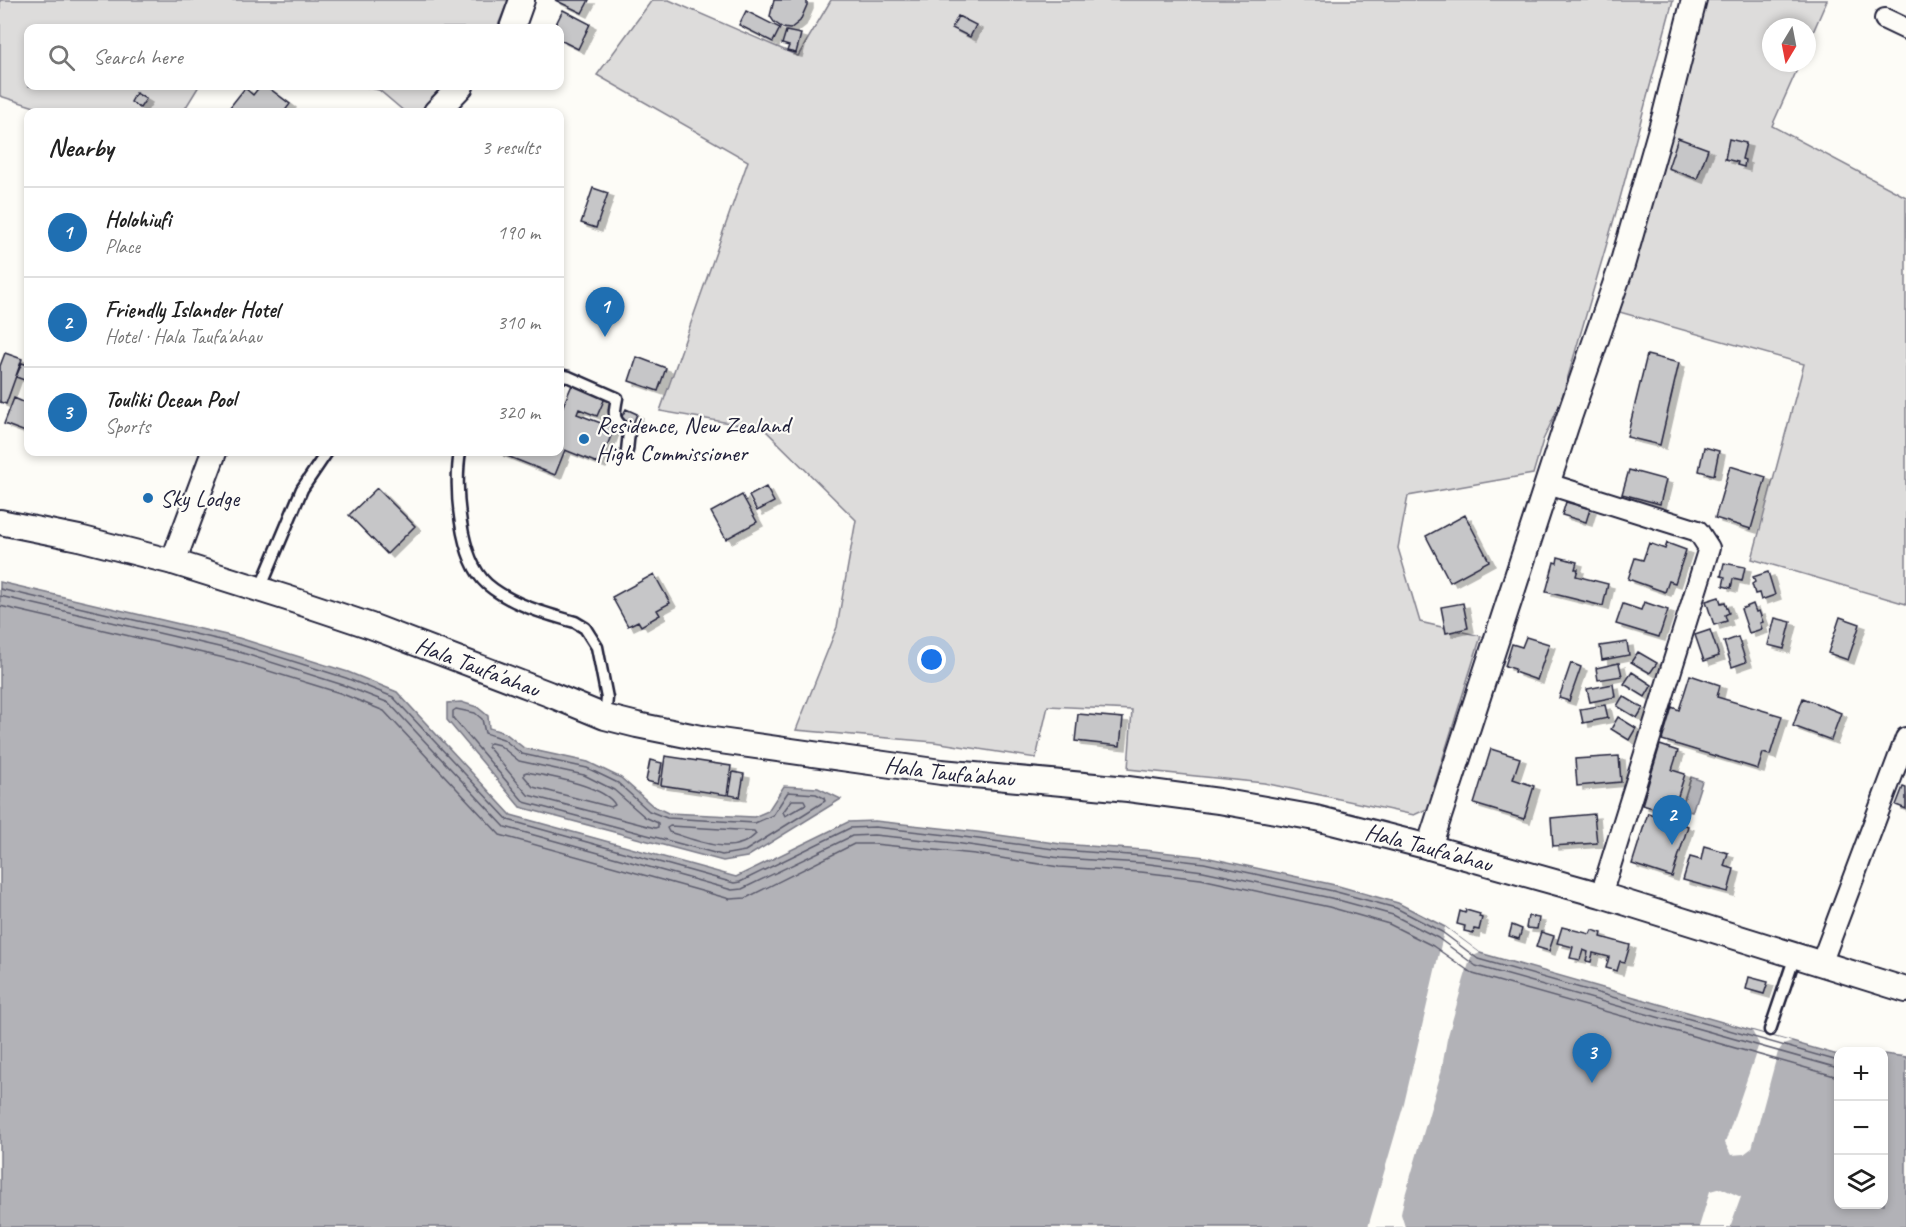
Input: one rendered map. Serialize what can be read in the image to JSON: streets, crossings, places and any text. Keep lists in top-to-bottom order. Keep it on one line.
{"streets":{"street":["Hala Taufa'ahau"]},"places":["Residence, New Zealand High Commissioner","Sky Lodge"],"north":"bottom","page":{"search":"Search here","heading":["Nearby","3 results"],"list":[{"mark":"1","name":"Holohiufi","note":"Place","value":"190 m"},{"mark":"2","name":"Friendly Islander Hotel","note":"Hotel · Hala Taufa'ahau","value":"310 m"},{"mark":"3","name":"Touliki Ocean Pool","note":"Sports","value":"320 m"}],"pins":["1","2","3"],"map_buttons":["+","−"]}}
